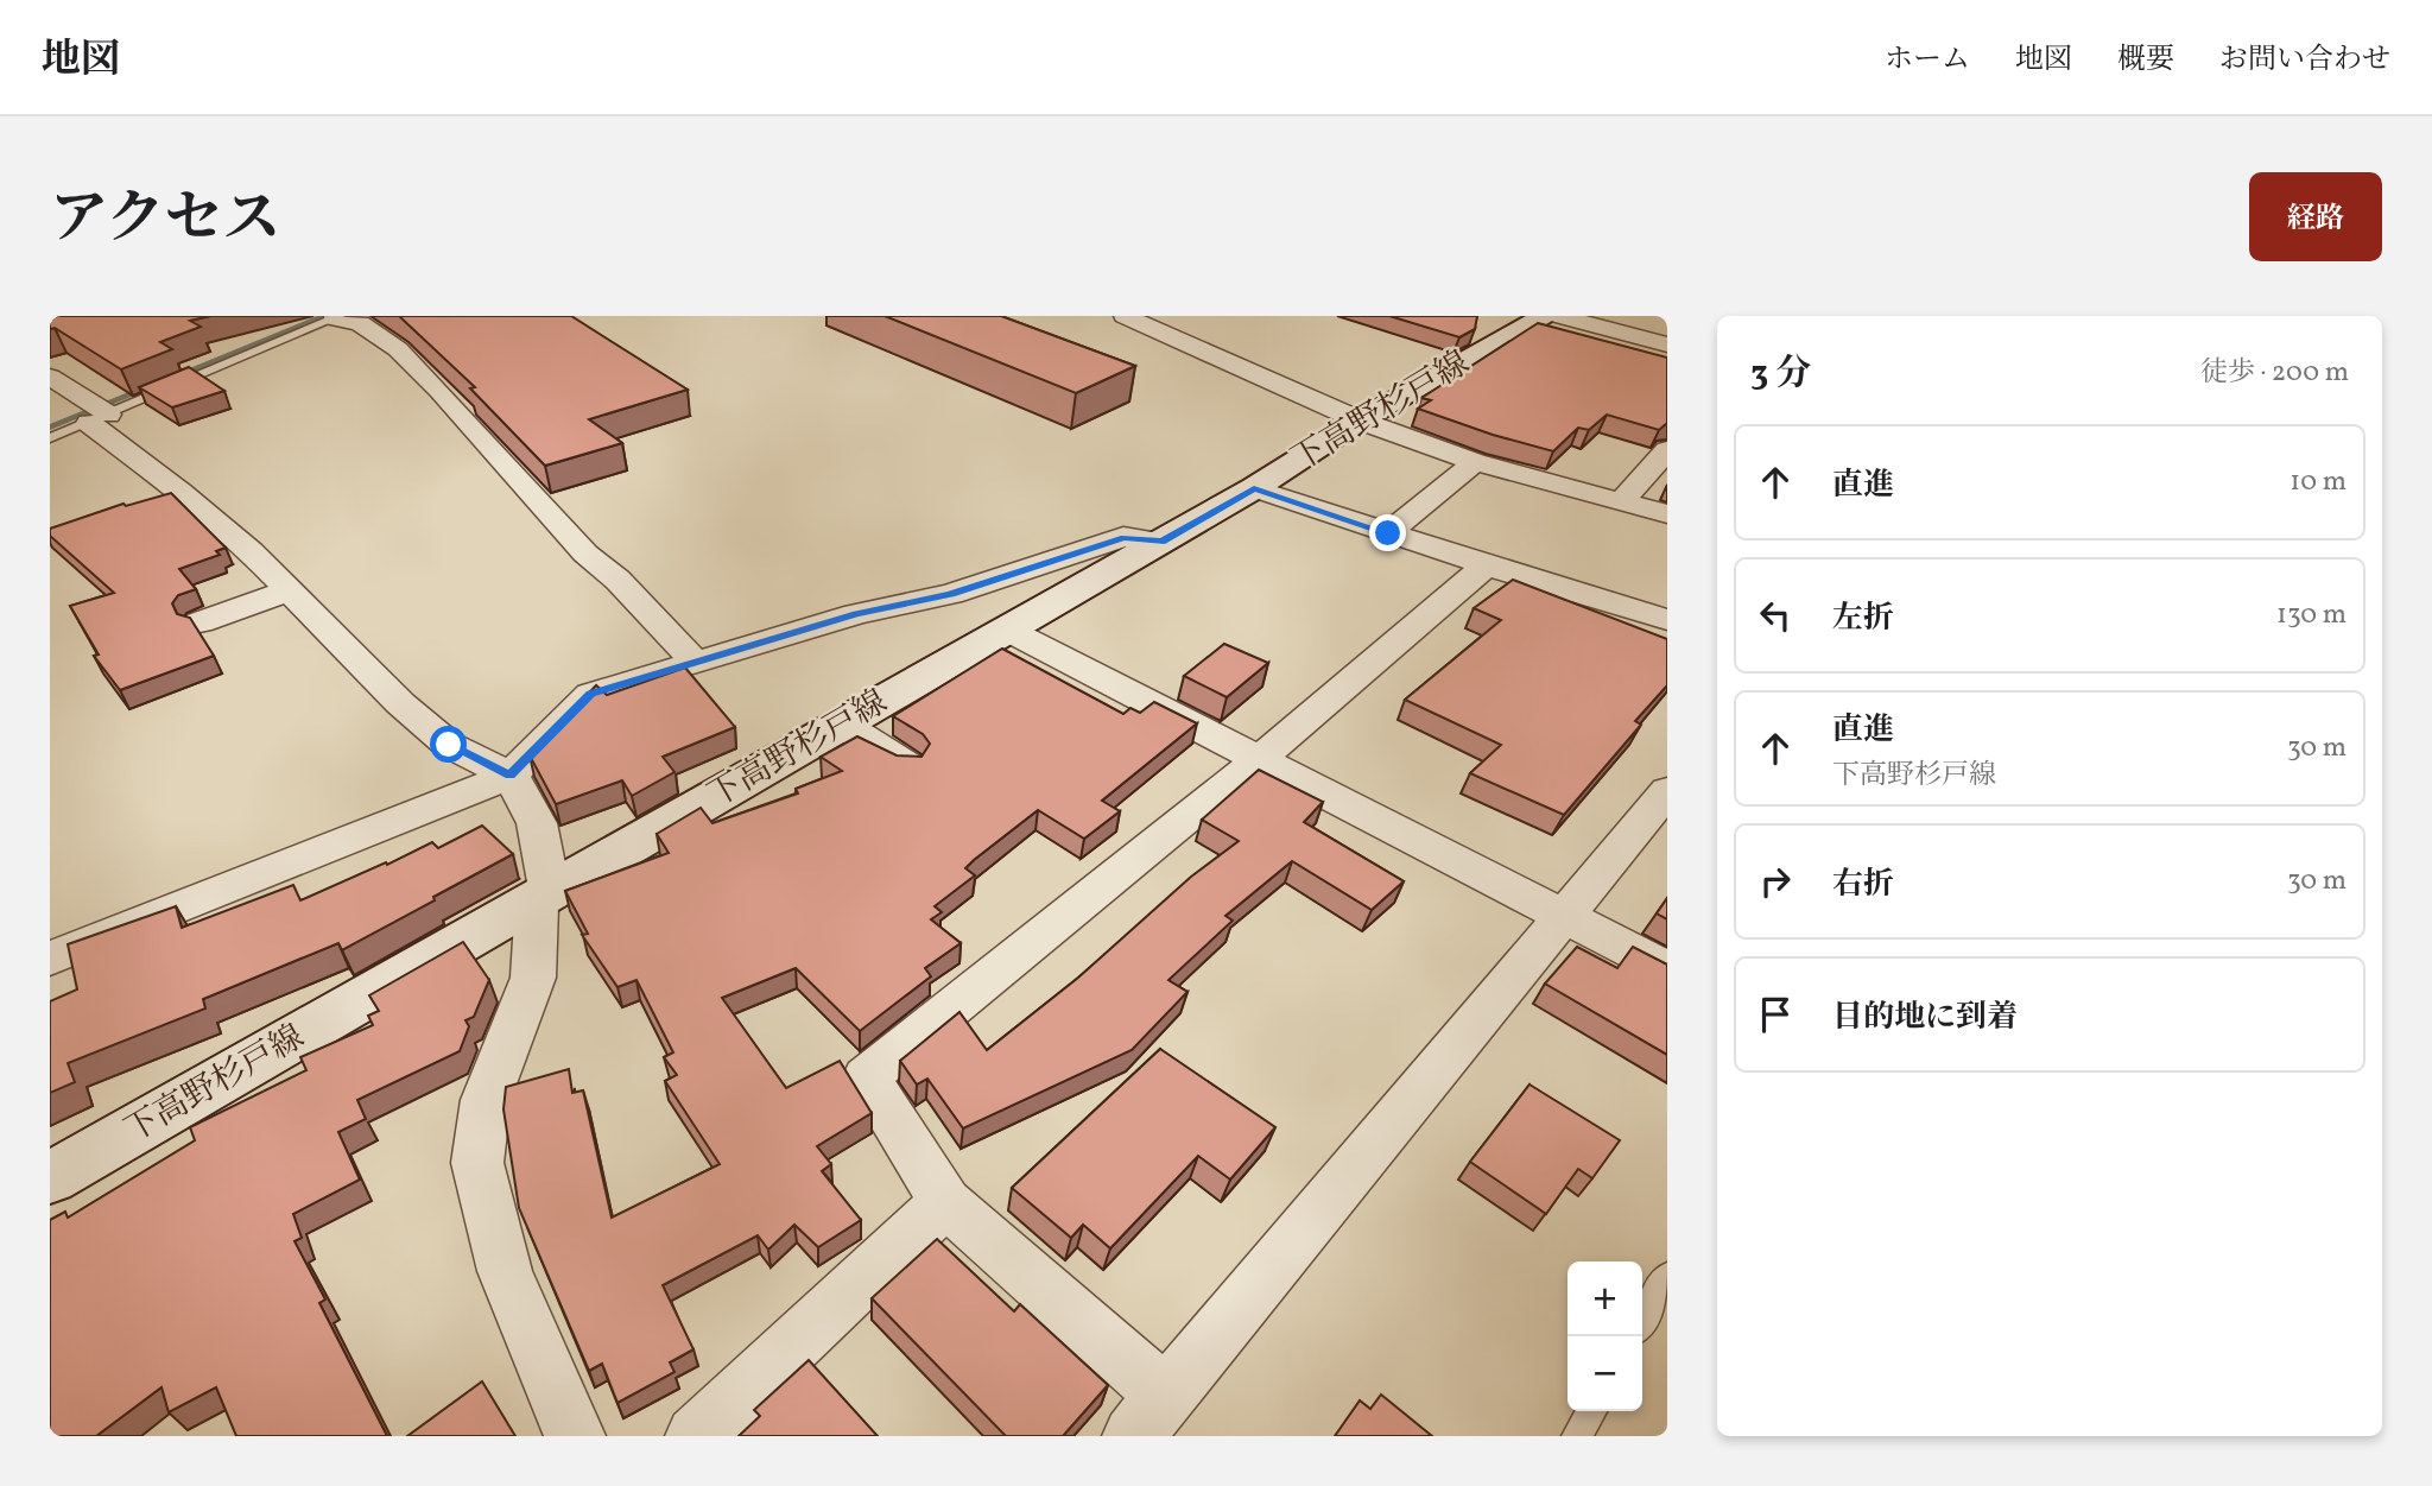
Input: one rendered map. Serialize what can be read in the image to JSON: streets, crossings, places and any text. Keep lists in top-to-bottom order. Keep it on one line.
{"streets":{"main road":["下高野杉戸線"]},"page":{"header":"地図","nav":["ホーム","地図","概要","お問い合わせ"],"title":"アクセス","buttons":"経路","heading":["3 分","徒歩 · 200 m"],"list":[["直進","10 m"],["左折","130 m"],["直進","下高野杉戸線","30 m"],["右折","30 m"],"目的地に到着"],"map_buttons":["+","−"]}}
